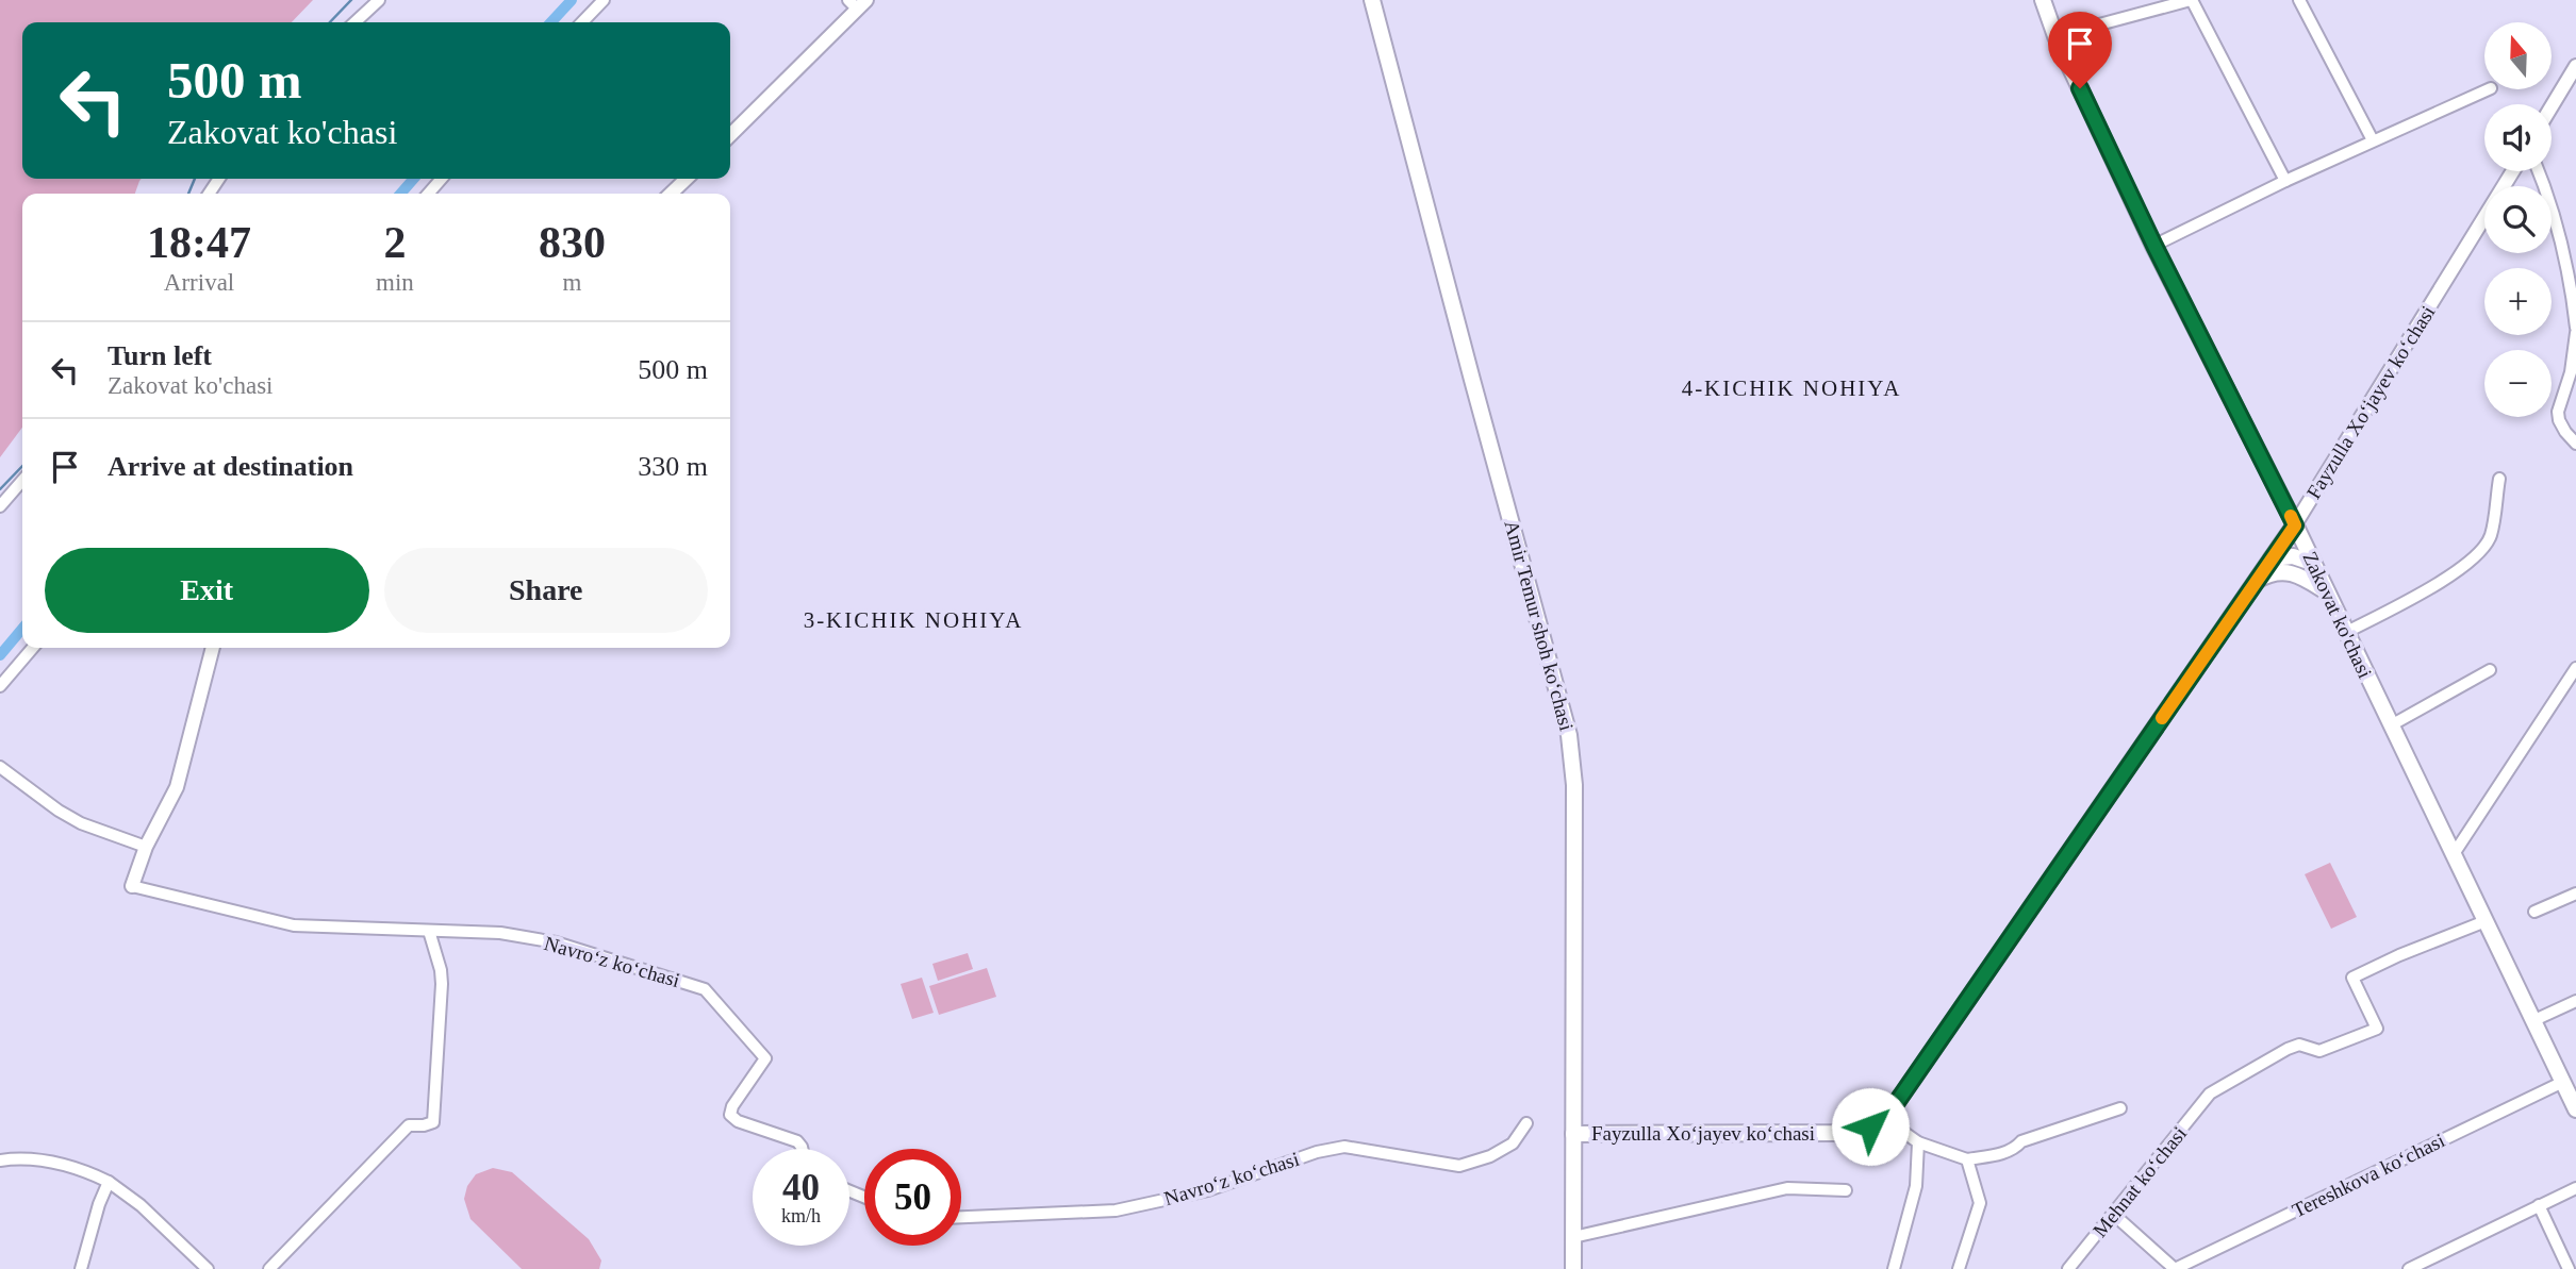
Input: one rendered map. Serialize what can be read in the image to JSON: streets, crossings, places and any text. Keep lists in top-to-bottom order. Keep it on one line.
{"streets":{"main road":["Fayzulla Xo‘jayev ko‘chasi","Zakovat ko'chasi","Amir Temur shoh ko‘chasi"],"street":["Navro‘z ko‘chasi","Tereshkova ko‘chasi","Mehnat ko‘chasi"]},"crossings":[["Fayzulla Xo‘jayev ko‘chasi","Zakovat ko'chasi"],["Fayzulla Xo‘jayev ko‘chasi","Amir Temur shoh ko‘chasi"],["Zakovat ko'chasi","Tereshkova ko‘chasi"],["Zakovat ko'chasi","Mehnat ko‘chasi"]],"districts":["4-KICHIK NOHIYA","3-KICHIK NOHIYA"],"north":"top","page":{"map_buttons":["+","−"],"turn":["500 m","Zakovat ko'chasi"],"eta":["18:47","Arrival","2","min","830","m"],"list":[{"name":"Turn left","note":"Zakovat ko'chasi","value":"500 m"},{"name":"Arrive at destination","value":"330 m"}],"buttons":["Exit","Share"],"speed":"40 km/h","limit":"50"}}
